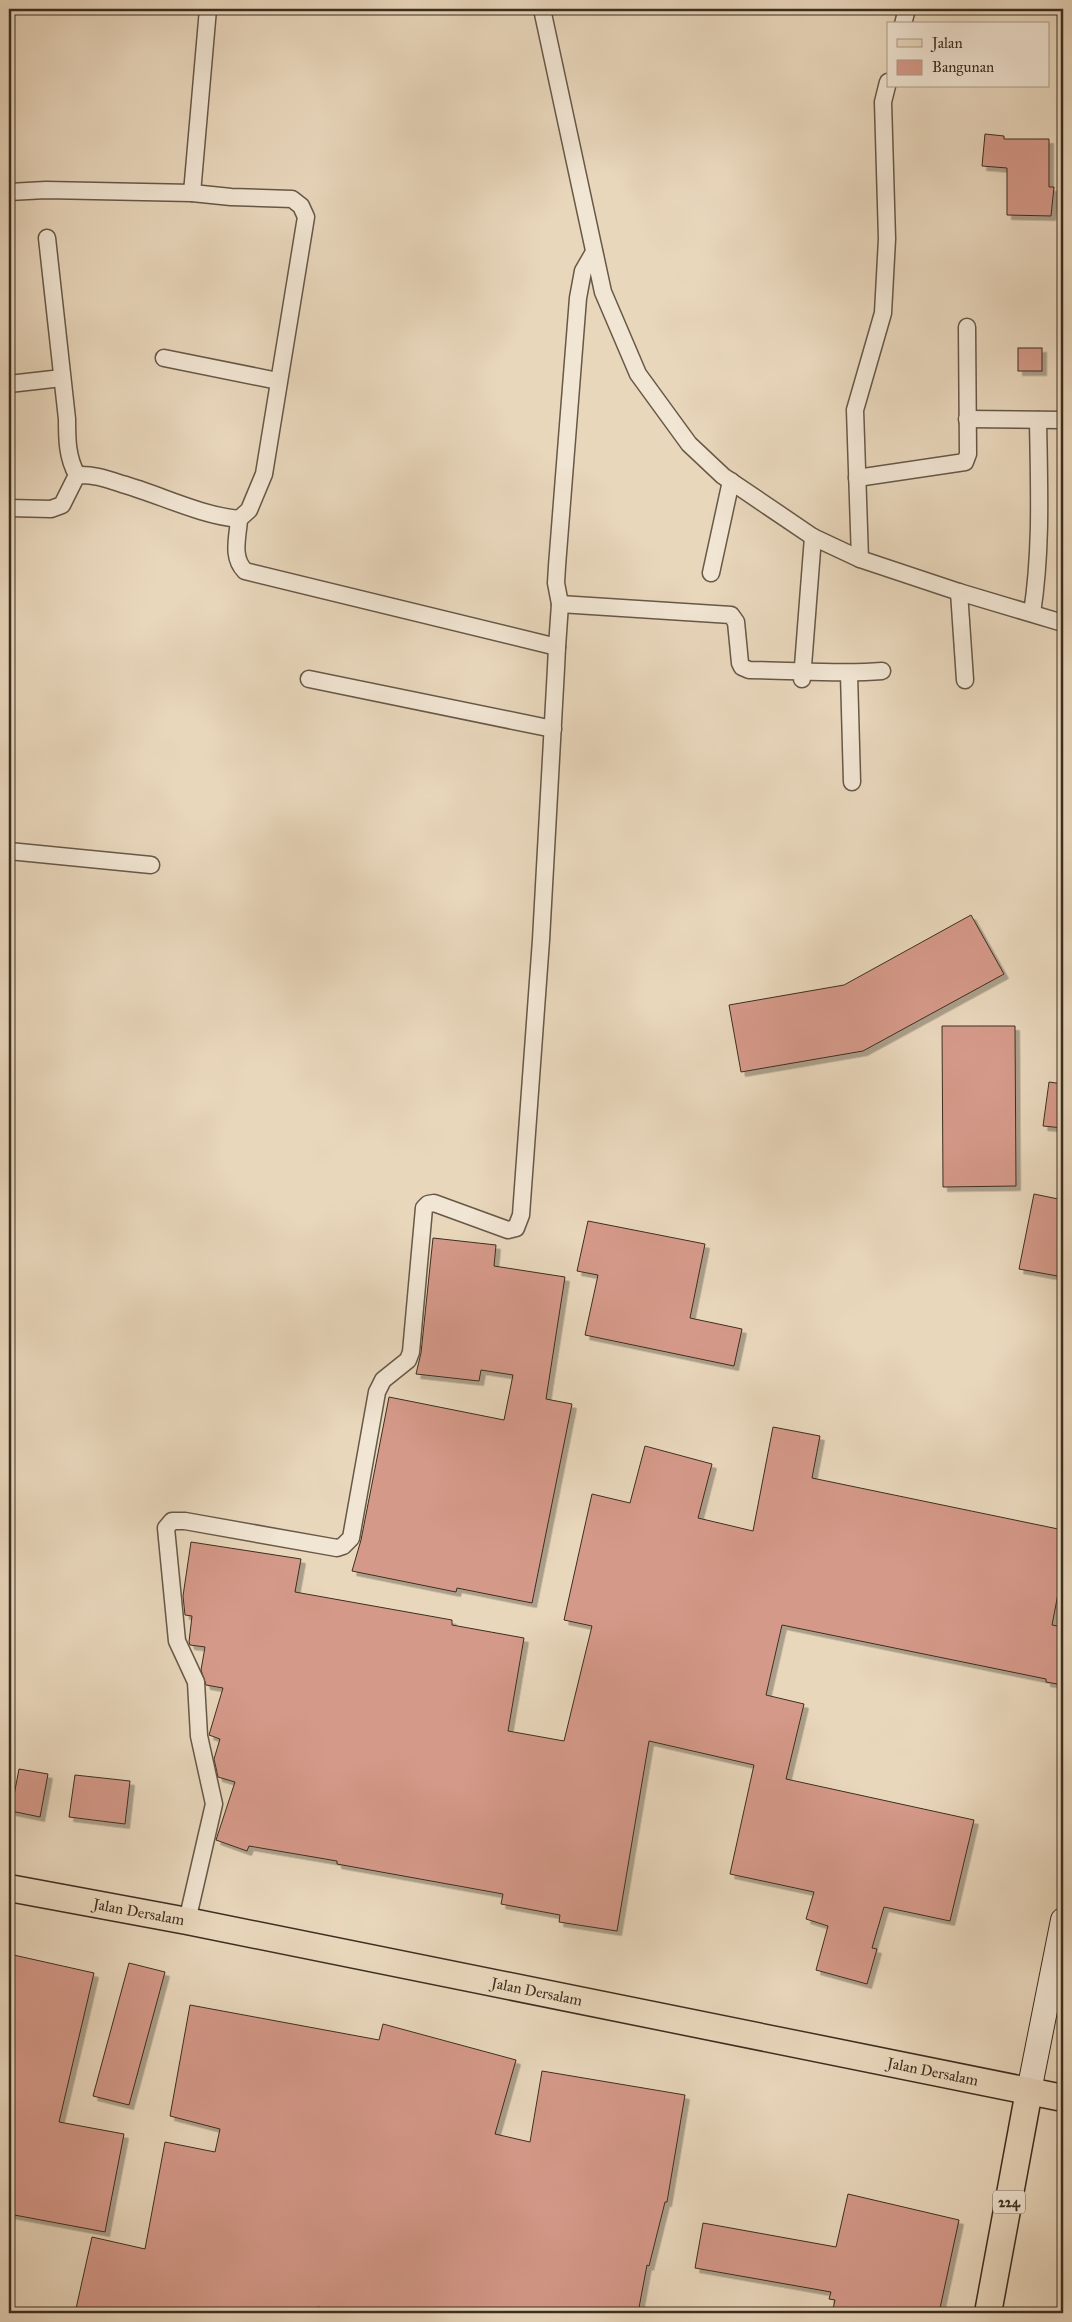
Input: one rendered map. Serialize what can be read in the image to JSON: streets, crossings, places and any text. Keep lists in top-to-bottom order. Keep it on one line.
{"streets":{"main road":["Jalan Dersalam","224"]},"crossings":[["Jalan Dersalam","224"]],"legend":["Jalan","Bangunan"]}
